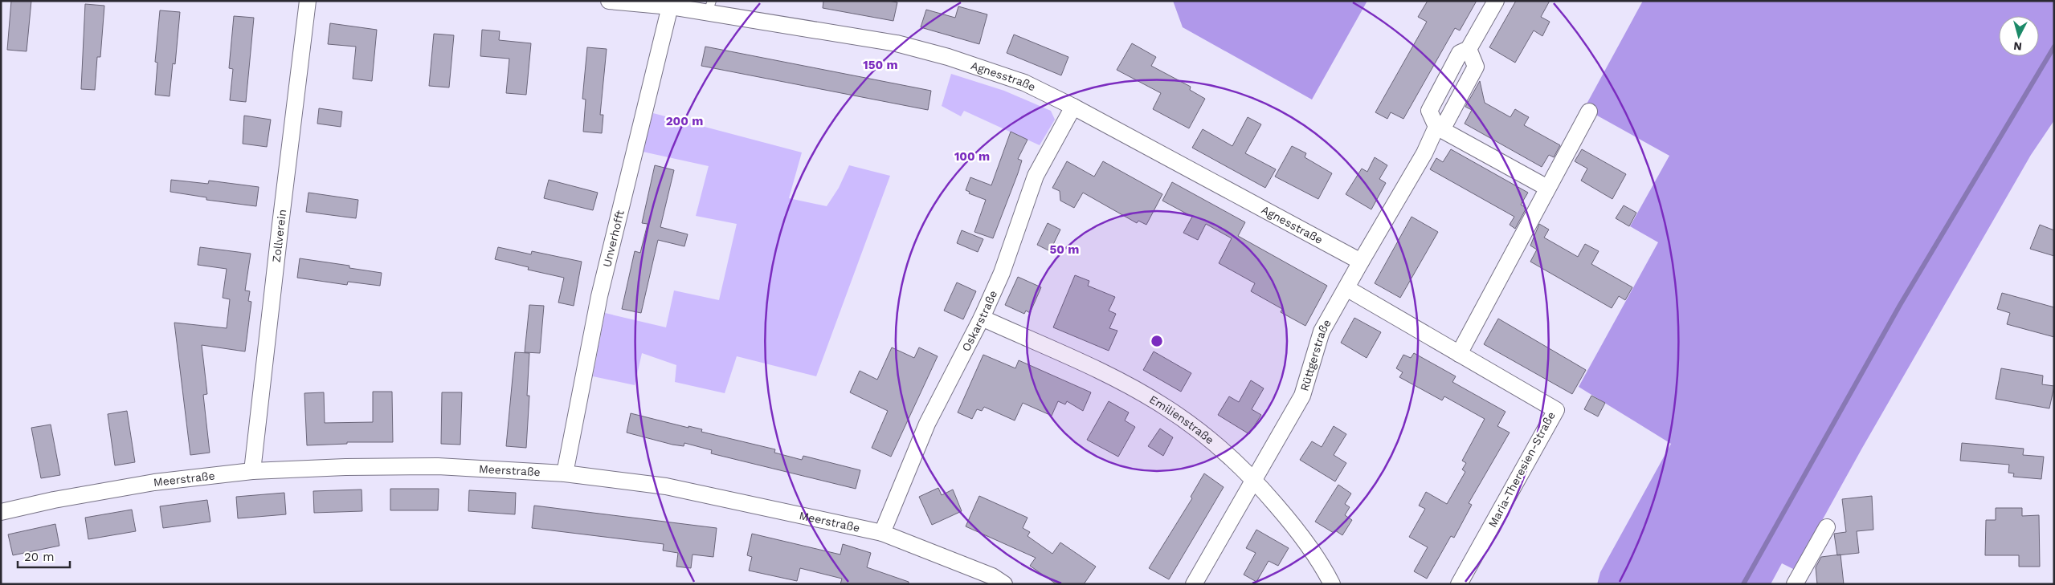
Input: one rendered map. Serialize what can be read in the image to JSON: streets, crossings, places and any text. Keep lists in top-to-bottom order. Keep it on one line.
{"streets":{"street":["Agnesstraße","Zollverein","Unverhofft","Oskarstraße","Rüttgerstraße","Emilienstraße","Maria-Theresien-Straße","Meerstraße"]},"crossings":[["Agnesstraße","Unverhofft"],["Agnesstraße","Oskarstraße"],["Agnesstraße","Rüttgerstraße"],["Zollverein","Meerstraße"],["Unverhofft","Meerstraße"],["Oskarstraße","Emilienstraße"],["Oskarstraße","Meerstraße"],["Rüttgerstraße","Emilienstraße"],["Rüttgerstraße","Maria-Theresien-Straße"]],"scale_bar":"20 m","north":"bottom","rings":["150 m","200 m","100 m","50 m"]}
